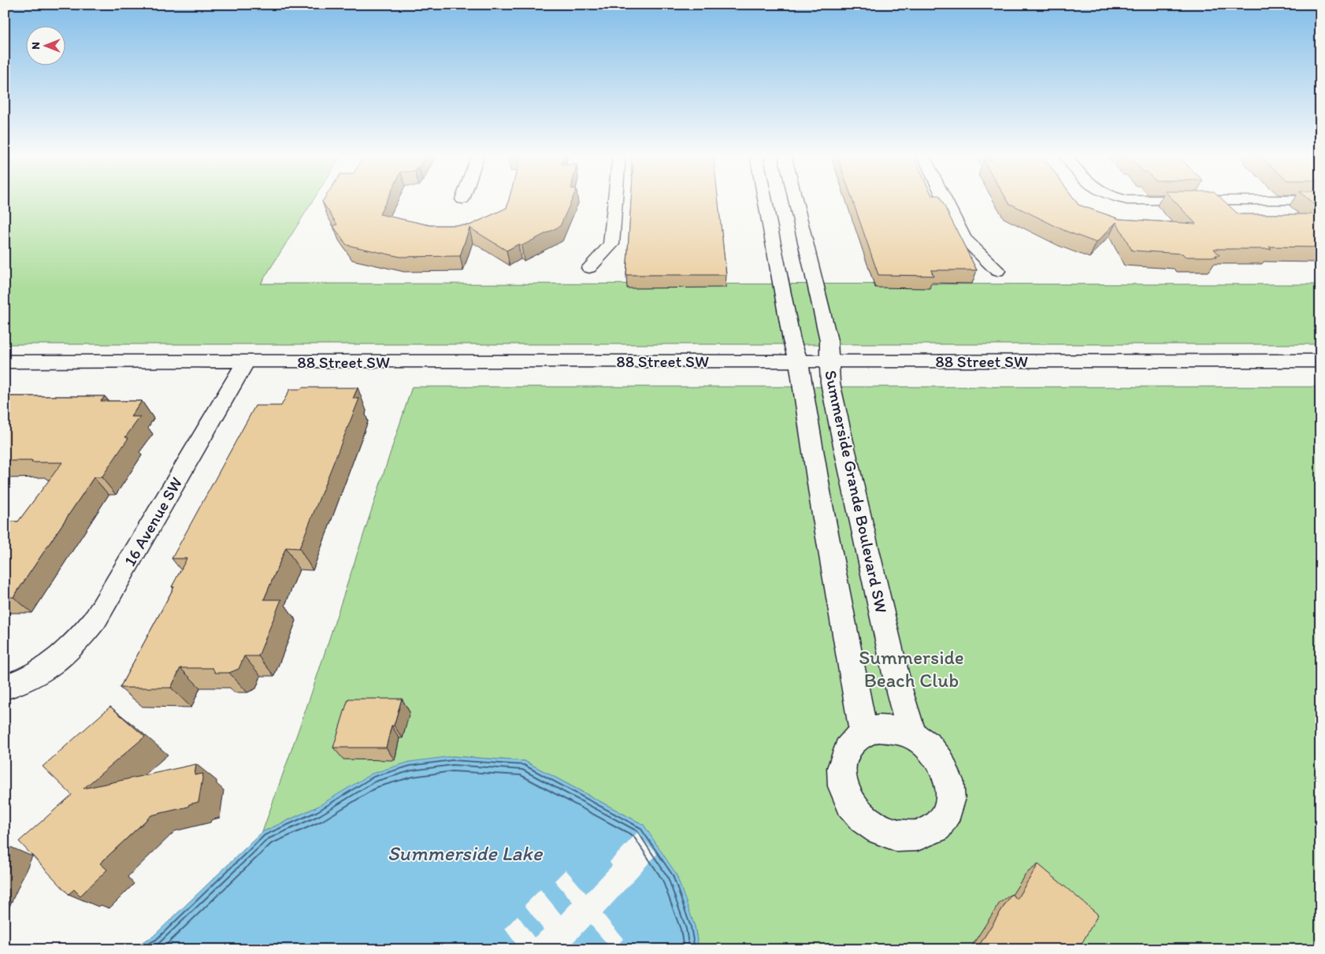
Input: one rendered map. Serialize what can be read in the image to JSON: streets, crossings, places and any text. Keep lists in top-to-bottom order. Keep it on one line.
{"streets":{"street":["88 Street SW","Summerside Grande Boulevard SW","16 Avenue SW"]},"crossings":[["88 Street SW","Summerside Grande Boulevard SW"],["88 Street SW","16 Avenue SW"]],"water":["Summerside Lake"],"parks":["Summerside Beach Club"],"north":"left"}
